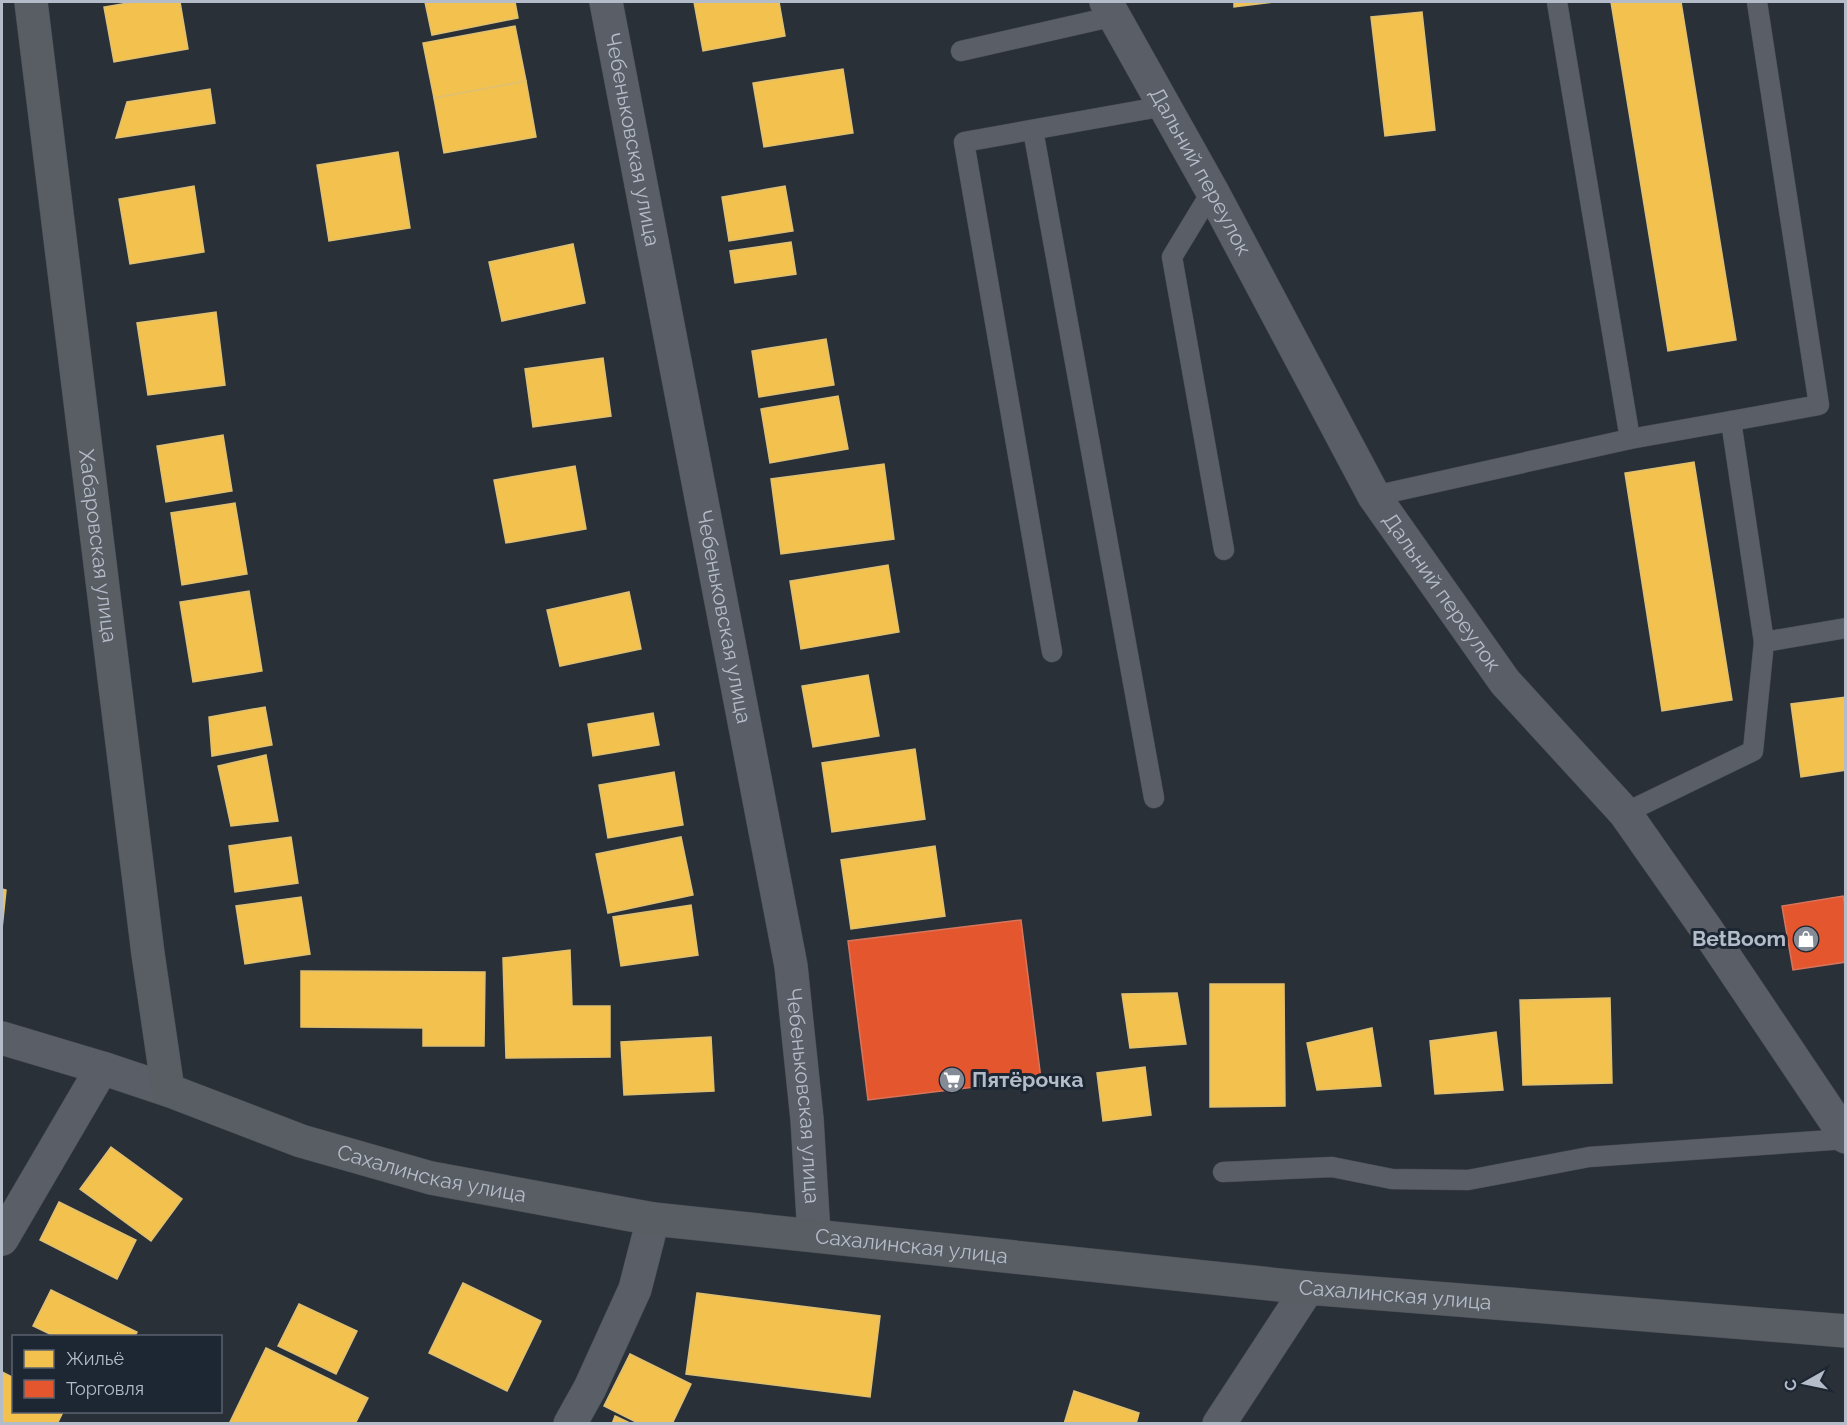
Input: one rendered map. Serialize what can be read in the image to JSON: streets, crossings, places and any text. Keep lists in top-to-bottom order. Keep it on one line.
{"streets":{"main road":["Хабаровская улица","Сахалинская улица"],"street":["Чебеньковская улица","Дальний переулок"]},"crossings":[["Чебеньковская улица","Сахалинская улица"],["Хабаровская улица","Сахалинская улица"]],"places":{"shop":["BetBoom"],"supermarket":["Пятёрочка"]},"legend":["Жильё","Торговля"],"north":"left"}
